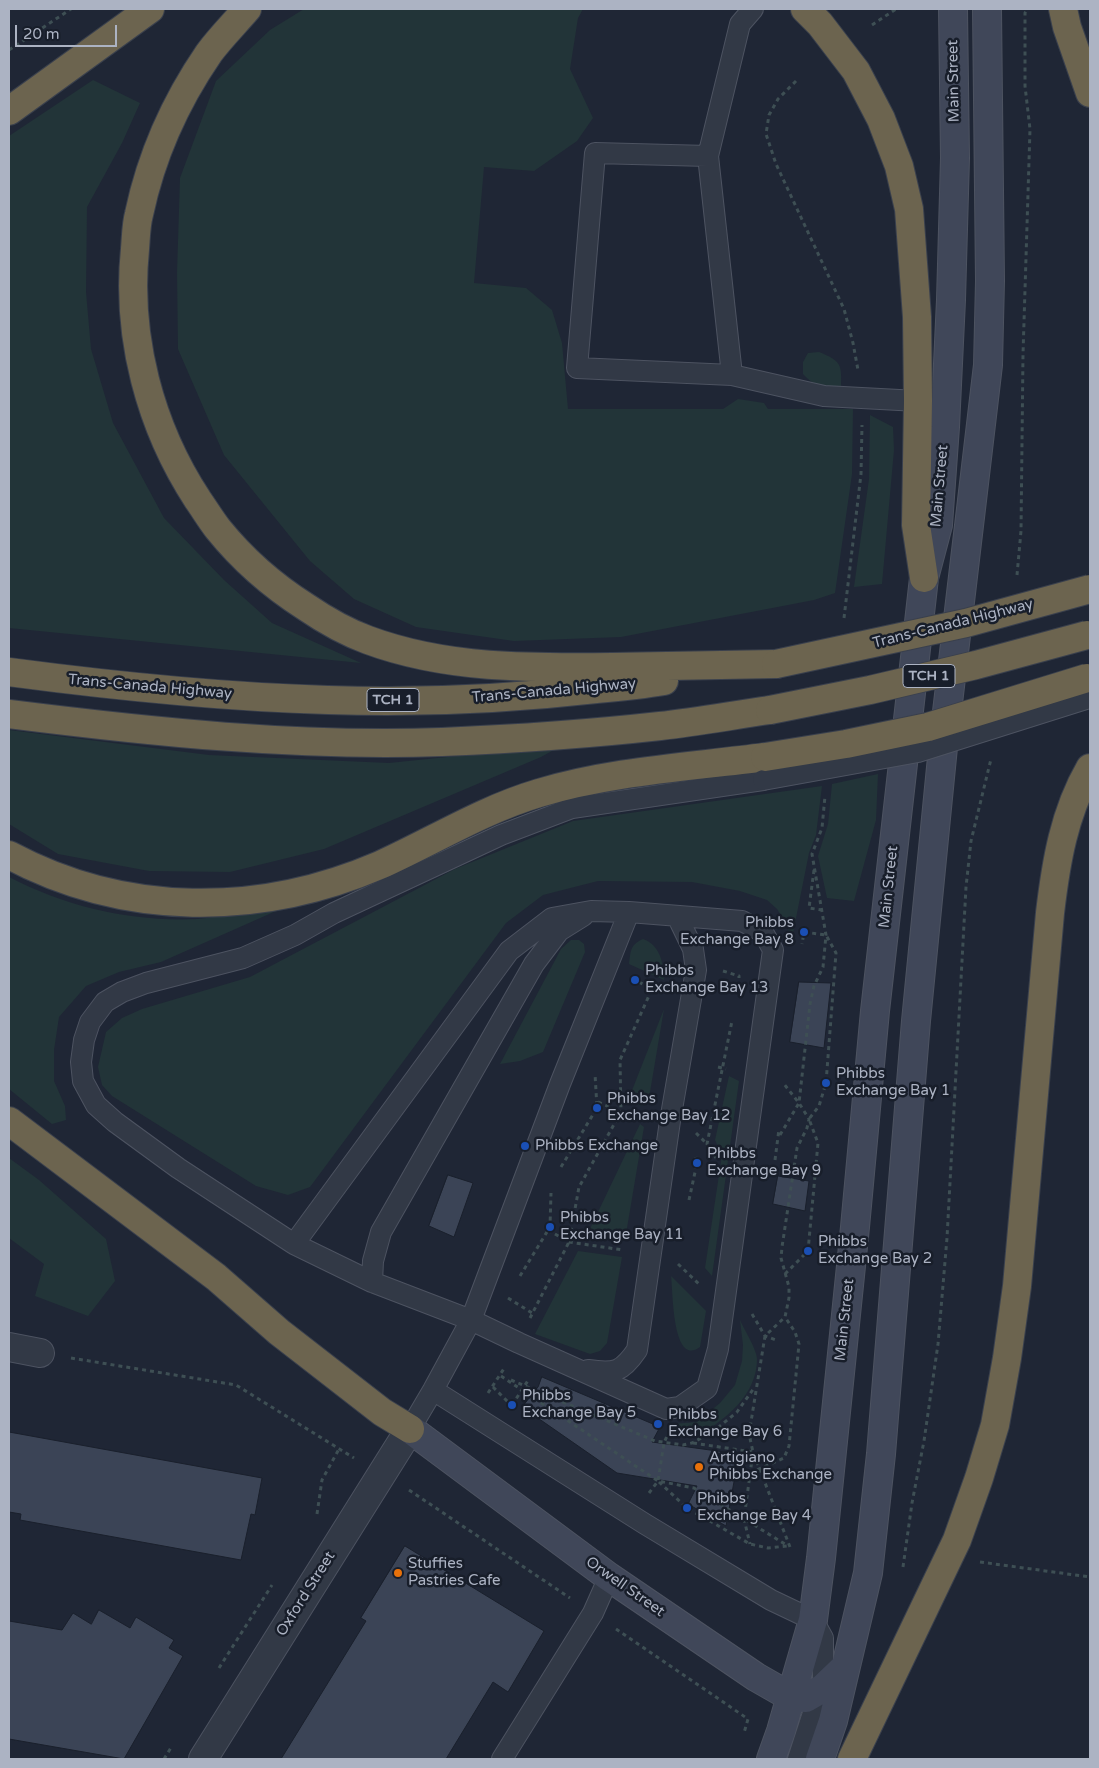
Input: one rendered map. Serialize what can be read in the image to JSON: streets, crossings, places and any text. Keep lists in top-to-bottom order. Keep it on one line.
{"streets":{"highway":["Trans-Canada Highway","TCH 1"],"main road":["Main Street","Orwell Street"],"street":["Oxford Street"]},"crossings":[["Main Street","Orwell Street"],["Orwell Street","Oxford Street"]],"places":["Phibbs Exchange Bay 8","Phibbs Exchange Bay 13","Phibbs Exchange Bay 1","Phibbs Exchange Bay 12","Phibbs Exchange","Phibbs Exchange Bay 9","Phibbs Exchange Bay 11","Phibbs Exchange Bay 2","Phibbs Exchange Bay 5","Phibbs Exchange Bay 6","Artigiano Phibbs Exchange","Phibbs Exchange Bay 4","Stuffies Pastries Cafe"],"scale_bar":"20 m"}
